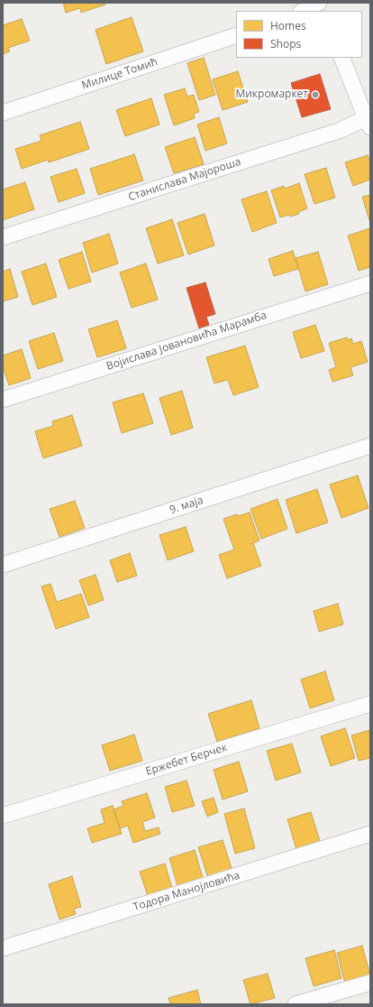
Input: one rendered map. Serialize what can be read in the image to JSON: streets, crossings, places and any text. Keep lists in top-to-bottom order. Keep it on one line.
{"streets":{"street":["Милице Томић","Станислава Мајороша","Војислава Јовановића Марамба","9. маја","Ержебет Берчек","Тодора Манојловића"]},"places":["Микромаркет"],"legend":["Homes","Shops"]}
